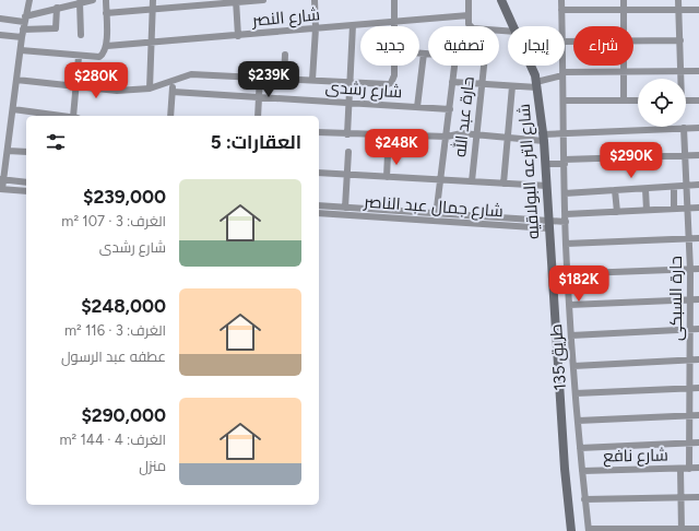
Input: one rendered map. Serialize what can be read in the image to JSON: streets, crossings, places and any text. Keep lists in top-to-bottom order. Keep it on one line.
{"streets":{"street":["شارع النصر","شارع رشدى","حارة عبد الله","شارع الترعه البولاقيه","شارع جمال عبد الناصر","حارة السبكى","طريق 135","شارع نافع"]},"crossings":[["شارع الترعه البولاقيه","شارع جمال عبد الناصر"],["شارع جمال عبد الناصر","حارة السبكى"],["شارع جمال عبد الناصر","طريق 135"],["حارة السبكى","شارع نافع"],["طريق 135","شارع نافع"]],"page":{"chip":["شراء","إيجار","تصفية","جديد"],"price":["$239K","$280K","$248K","$290K","$182K"],"heading":"العقارات: 5","list":[{"name":"$239,000","note":"الغرف: 3 · 107 m² · شارع رشدى"},{"name":"$248,000","note":"الغرف: 3 · 116 m² · عطفه عبد الرسول"},{"name":"$290,000","note":"الغرف: 4 · 144 m² · منزل"}]}}
